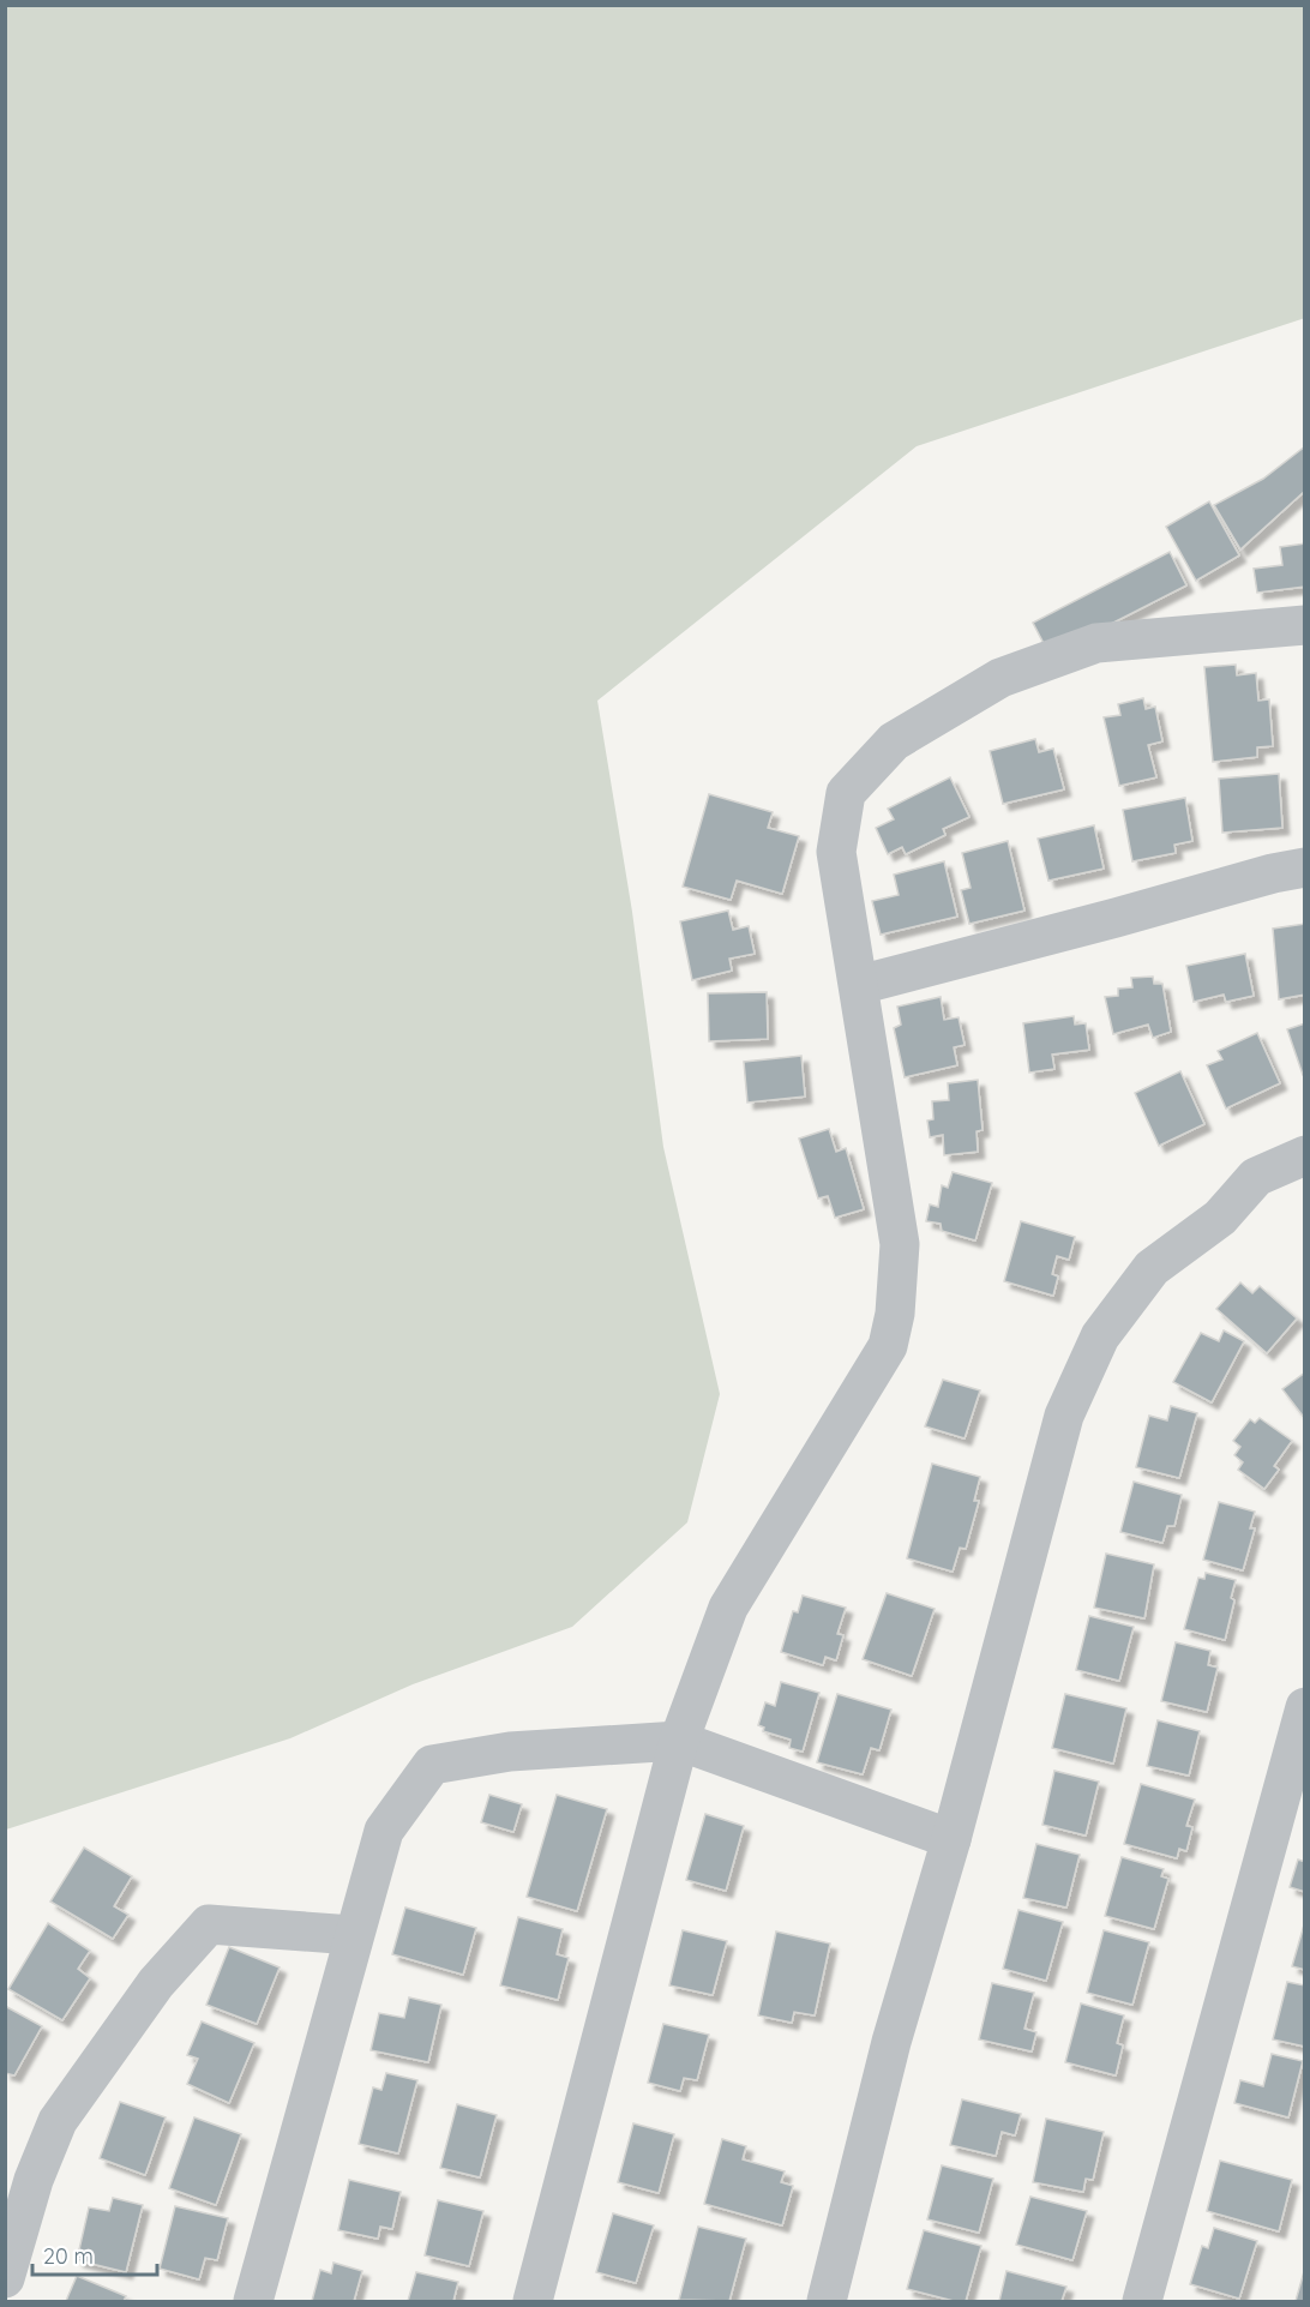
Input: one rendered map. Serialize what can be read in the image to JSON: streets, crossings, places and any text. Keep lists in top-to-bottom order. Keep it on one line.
{"scale_bar":"20 m"}
